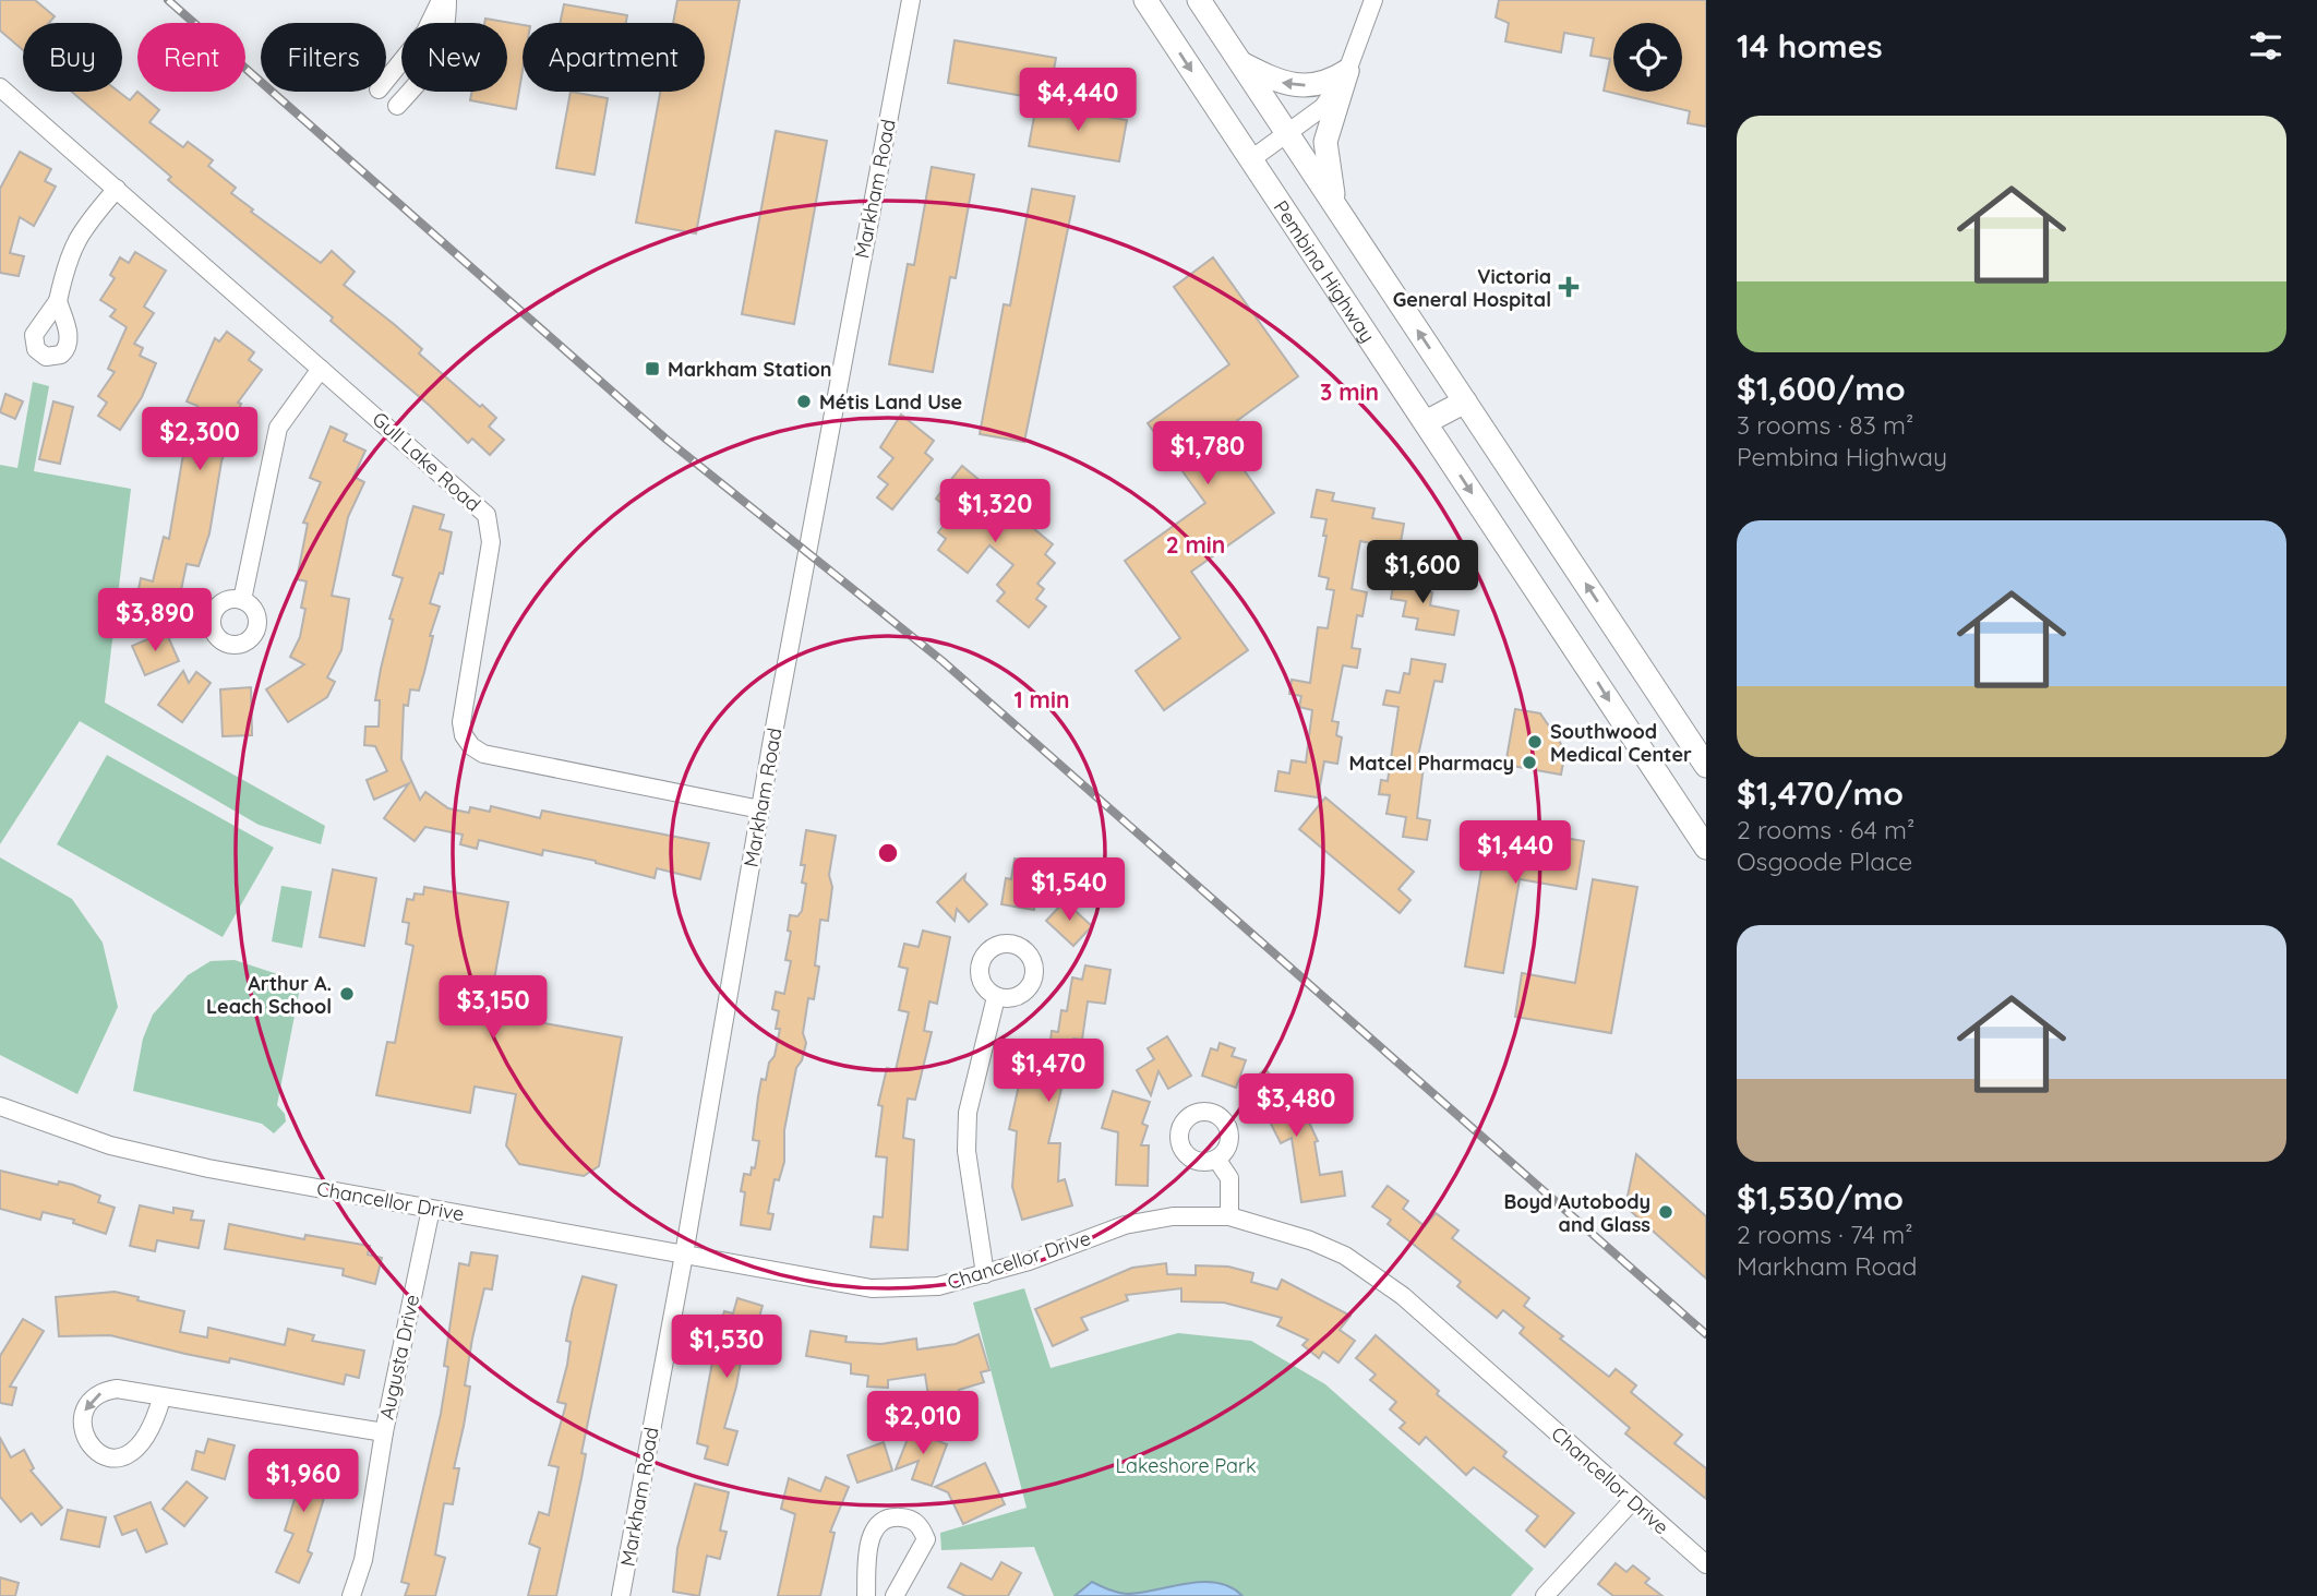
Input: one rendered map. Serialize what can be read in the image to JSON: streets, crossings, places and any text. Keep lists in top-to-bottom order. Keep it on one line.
{"streets":{"main road":["Pembina Highway"],"street":["Markham Road","Gull Lake Road","Chancellor Drive","Augusta Drive"]},"crossings":[["Markham Road","Gull Lake Road"],["Markham Road","Chancellor Drive"],["Chancellor Drive","Augusta Drive"]],"parks":["Lakeshore Park"],"places":{"health":["Victoria General Hospital"],"transit":["Markham Station"],"other":["Métis Land Use","Southwood Medical Center","Matcel Pharmacy","Arthur A. Leach School","Boyd Autobody and Glass"]},"page":{"heading":"14 homes","chip":["Buy","Rent","Filters","New","Apartment"],"price":["$4,440","$2,300","$1,780","$1,320","$1,600","$3,890","$1,440","$1,540","$3,150","$1,470","$3,480","$1,530","$2,010","$1,960"],"list":[{"name":"$1,600/mo","note":"3 rooms · 83 m² · Pembina Highway"},{"name":"$1,470/mo","note":"2 rooms · 64 m² · Osgoode Place"},{"name":"$1,530/mo","note":"2 rooms · 74 m² · Markham Road"}]},"rings":["3 min","2 min","1 min"]}
